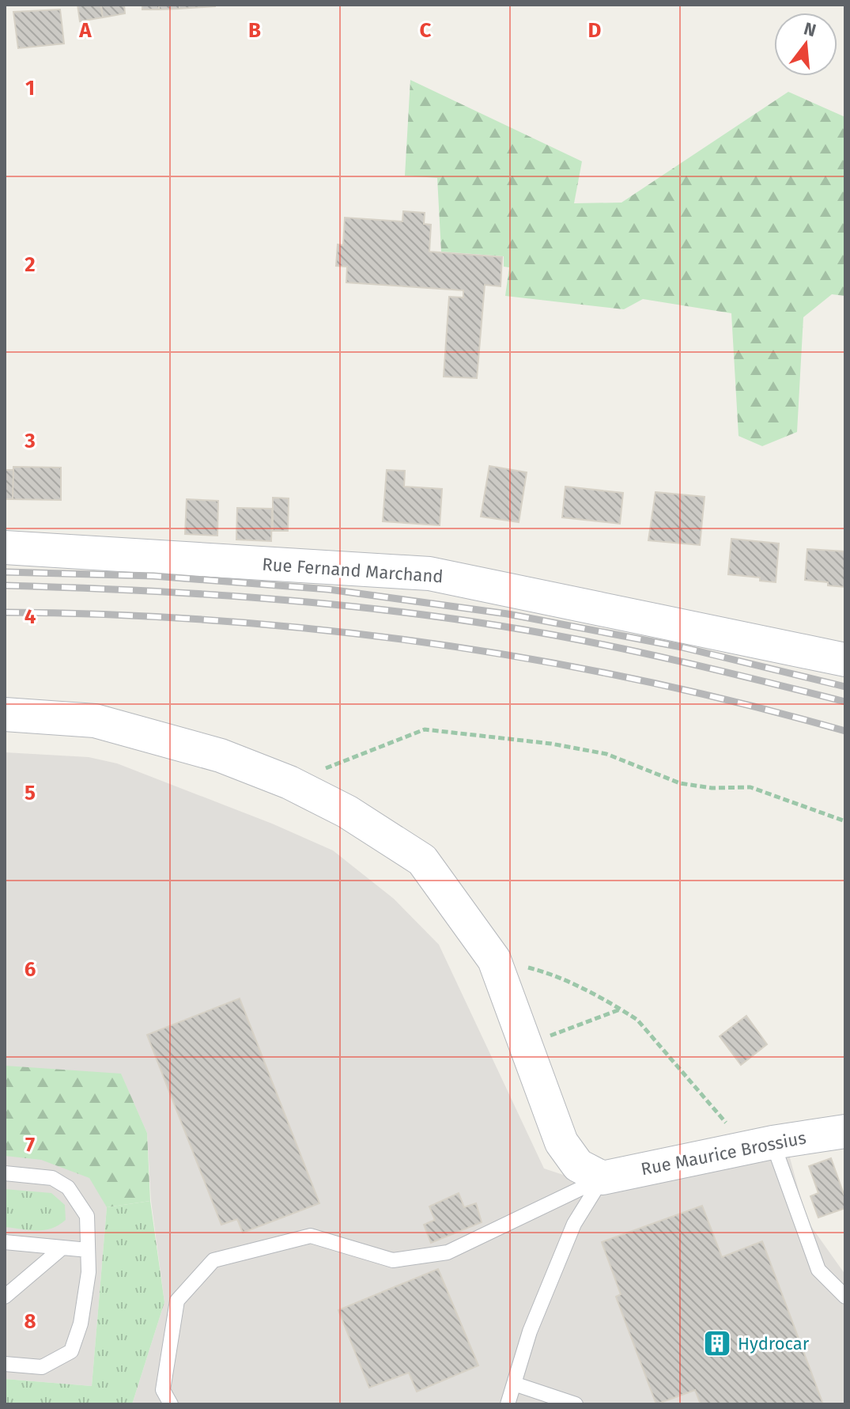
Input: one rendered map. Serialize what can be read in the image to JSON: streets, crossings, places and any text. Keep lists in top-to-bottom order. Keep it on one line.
{"streets":{"street":["Rue Fernand Marchand","Rue Maurice Brossius"]},"places":{"building":["Hydrocar"]},"north":"top","grid":{"columns":["A","B","C","D"],"rows":["1","2","3","4","5","6","7","8"]}}
